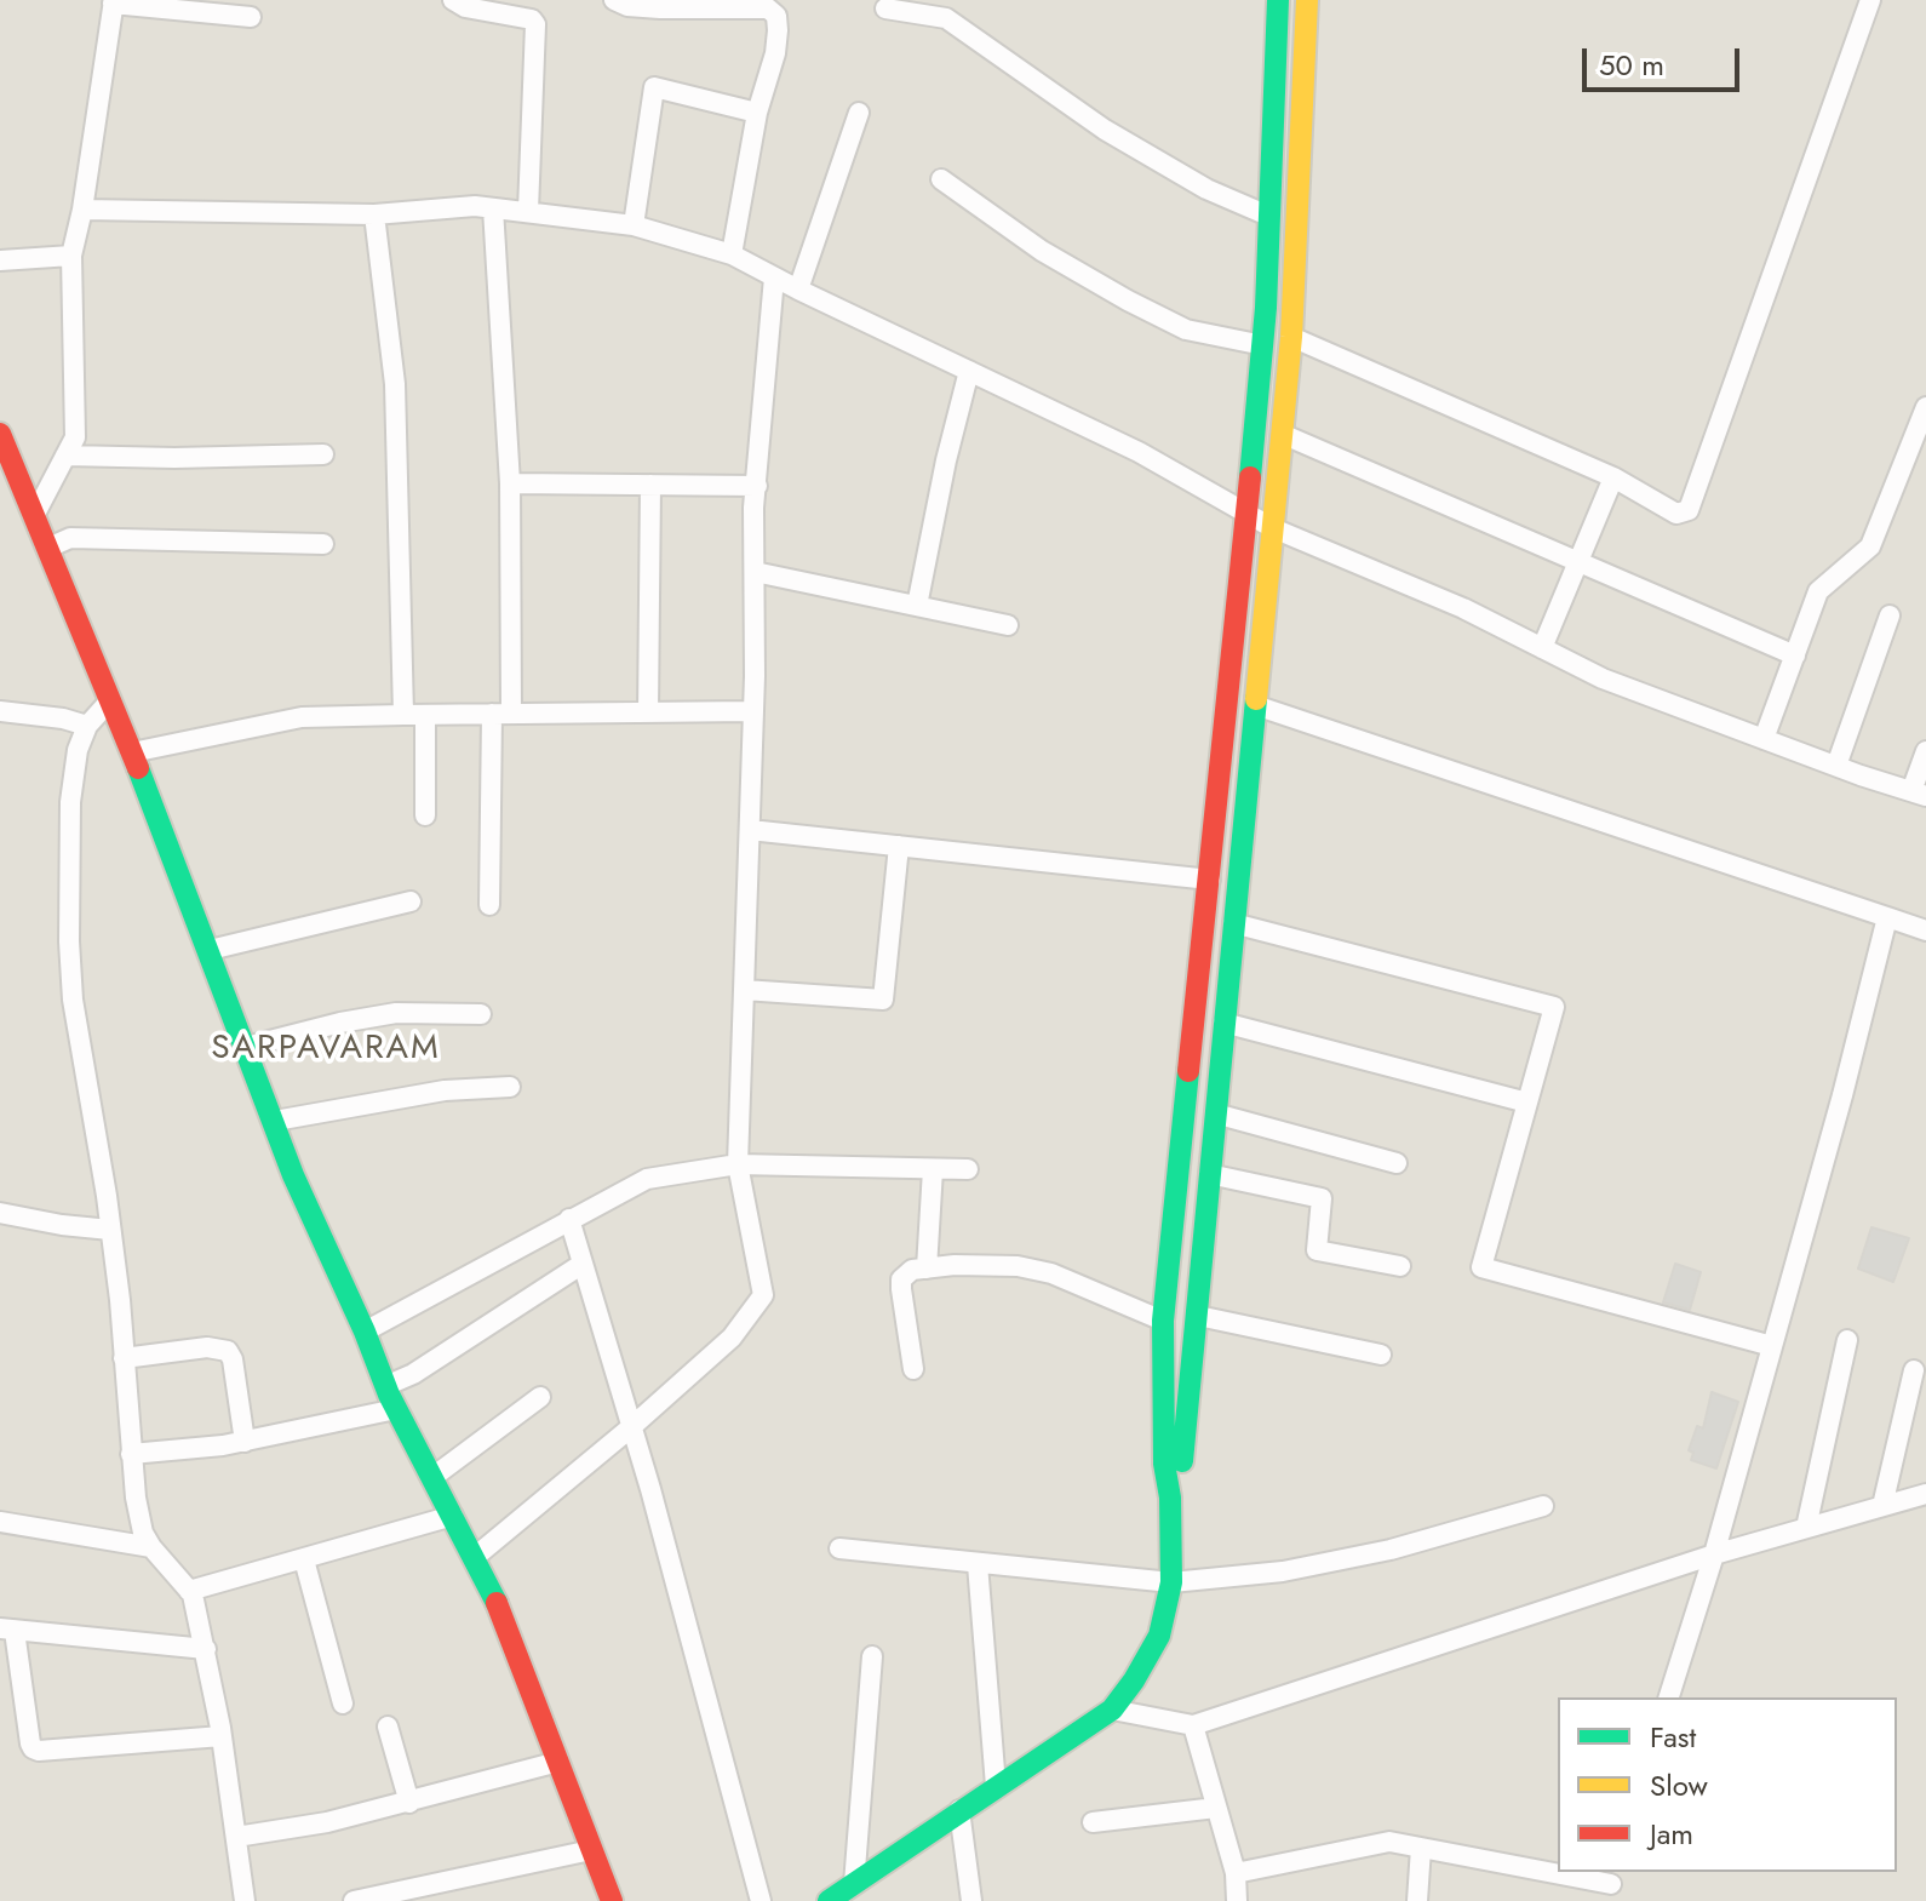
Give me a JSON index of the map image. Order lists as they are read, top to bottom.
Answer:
{
  "districts": ["SARPAVARAM"],
  "legend": ["Fast", "Slow", "Jam"],
  "scale_bar": "50 m"
}
